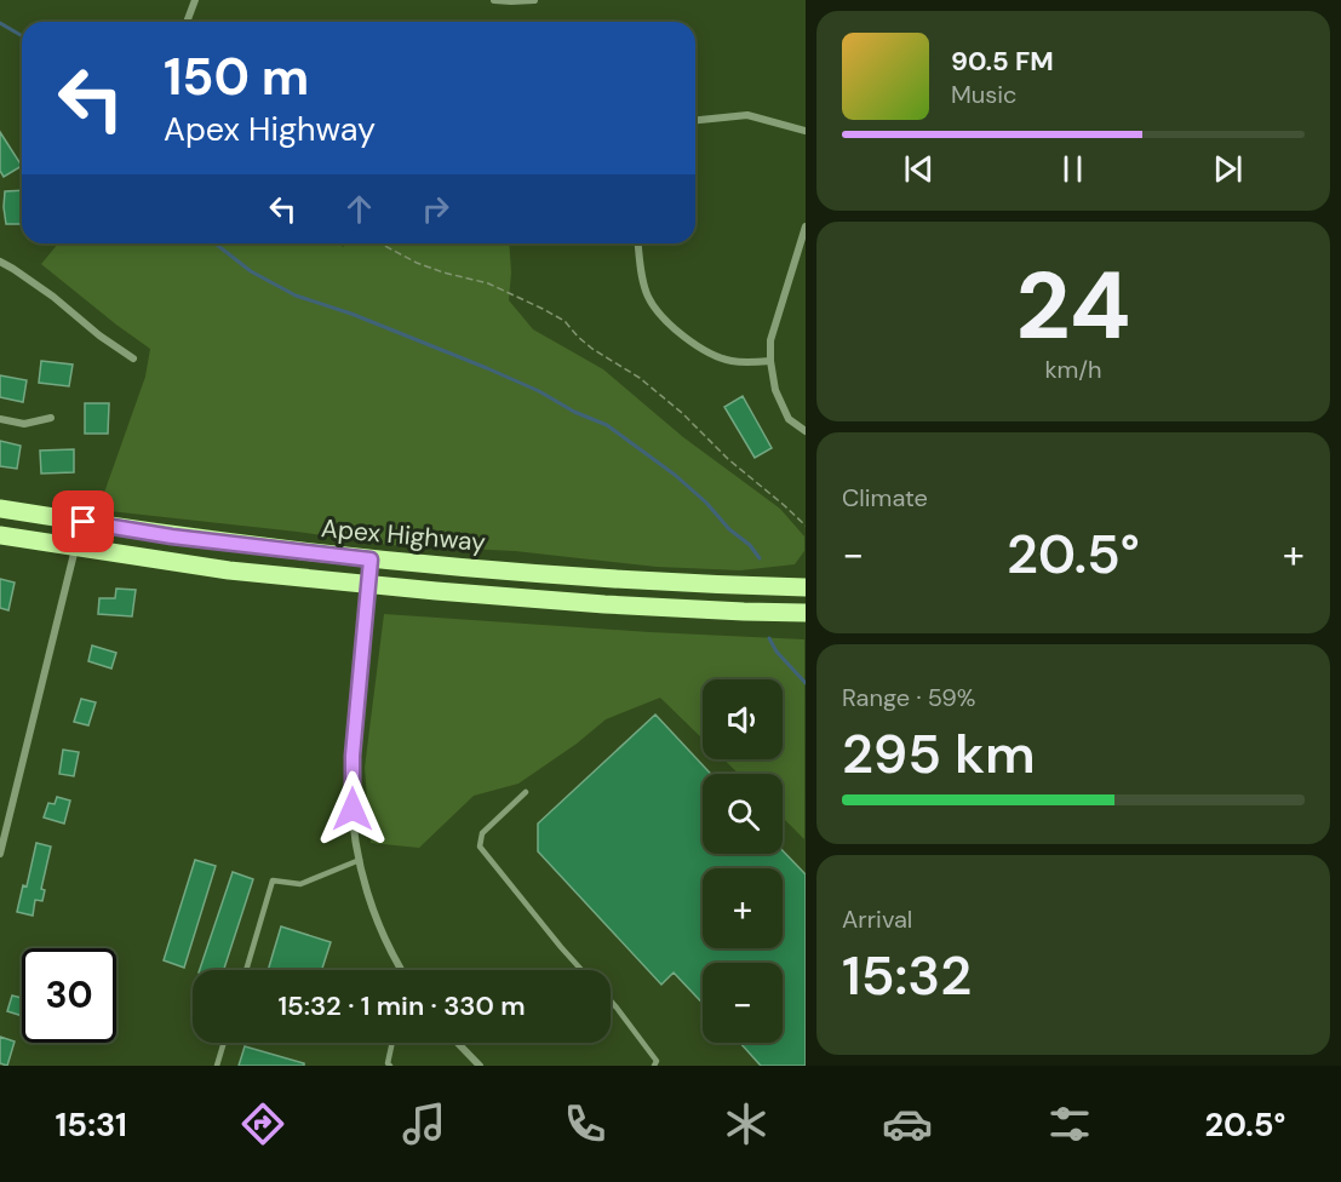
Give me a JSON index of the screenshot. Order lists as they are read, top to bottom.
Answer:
{
  "streets": {
    "main road": ["Apex Highway"]
  },
  "page": {
    "turn": ["150 m", "Apex Highway"],
    "song": ["90.5 FM", "Music"],
    "tile": [
      ["24", "km/h"],
      "Climate",
      ["Range · 59%", "295 km"],
      ["Arrival", "15:32"]
    ],
    "heat": ["−", "20.5°", "+"],
    "map_buttons": ["+", "−"],
    "limit": "30",
    "trip": "15:32 · 1 min · 330 m",
    "tabs": ["15:31", "20.5°"]
  }
}
